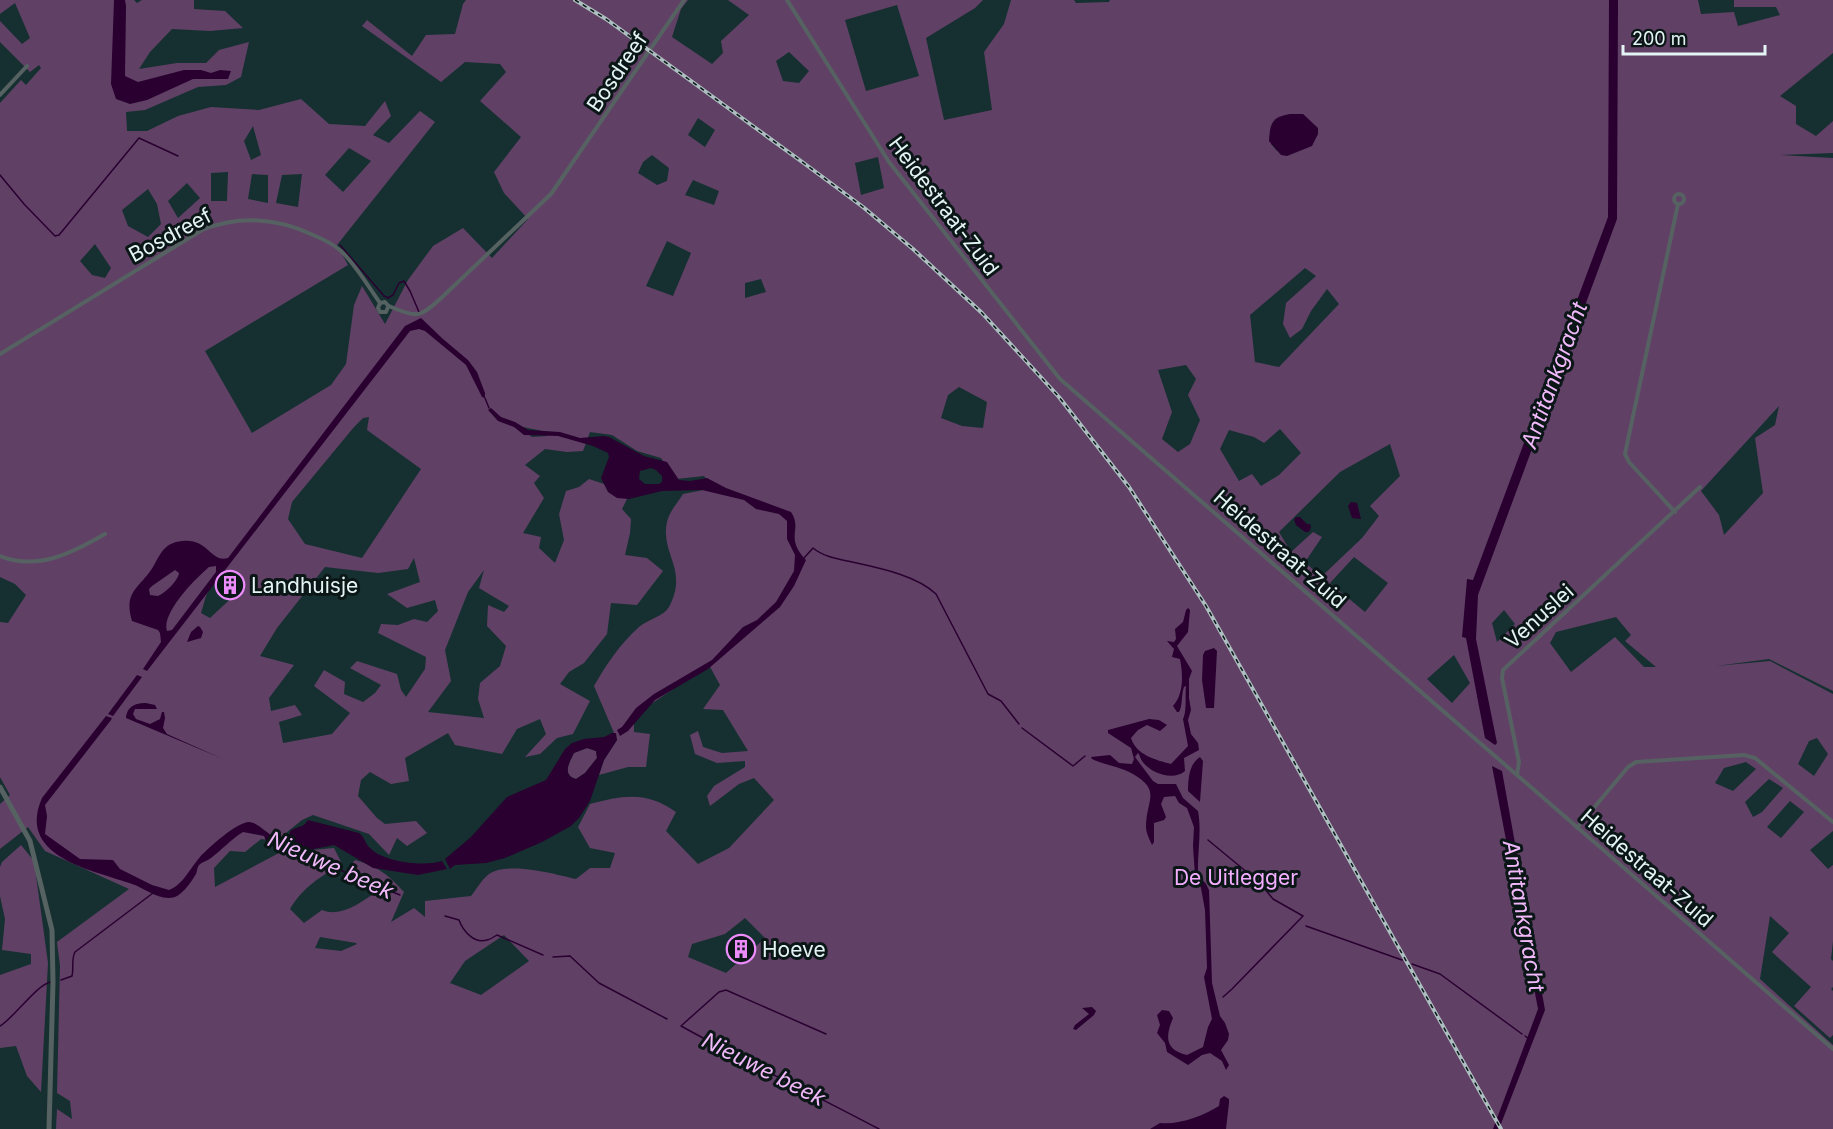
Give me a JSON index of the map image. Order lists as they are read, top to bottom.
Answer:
{
  "streets": {
    "street": ["Bosdreef", "Heidestraat-Zuid", "Venuslei"]
  },
  "crossings": [
    ["Heidestraat-Zuid", "Venuslei"]
  ],
  "water": ["Antitankgracht", "Nieuwe beek"],
  "parks": ["De Uitlegger"],
  "places": {
    "building": ["Landhuisje", "Hoeve"]
  },
  "scale_bar": "200 m"
}
